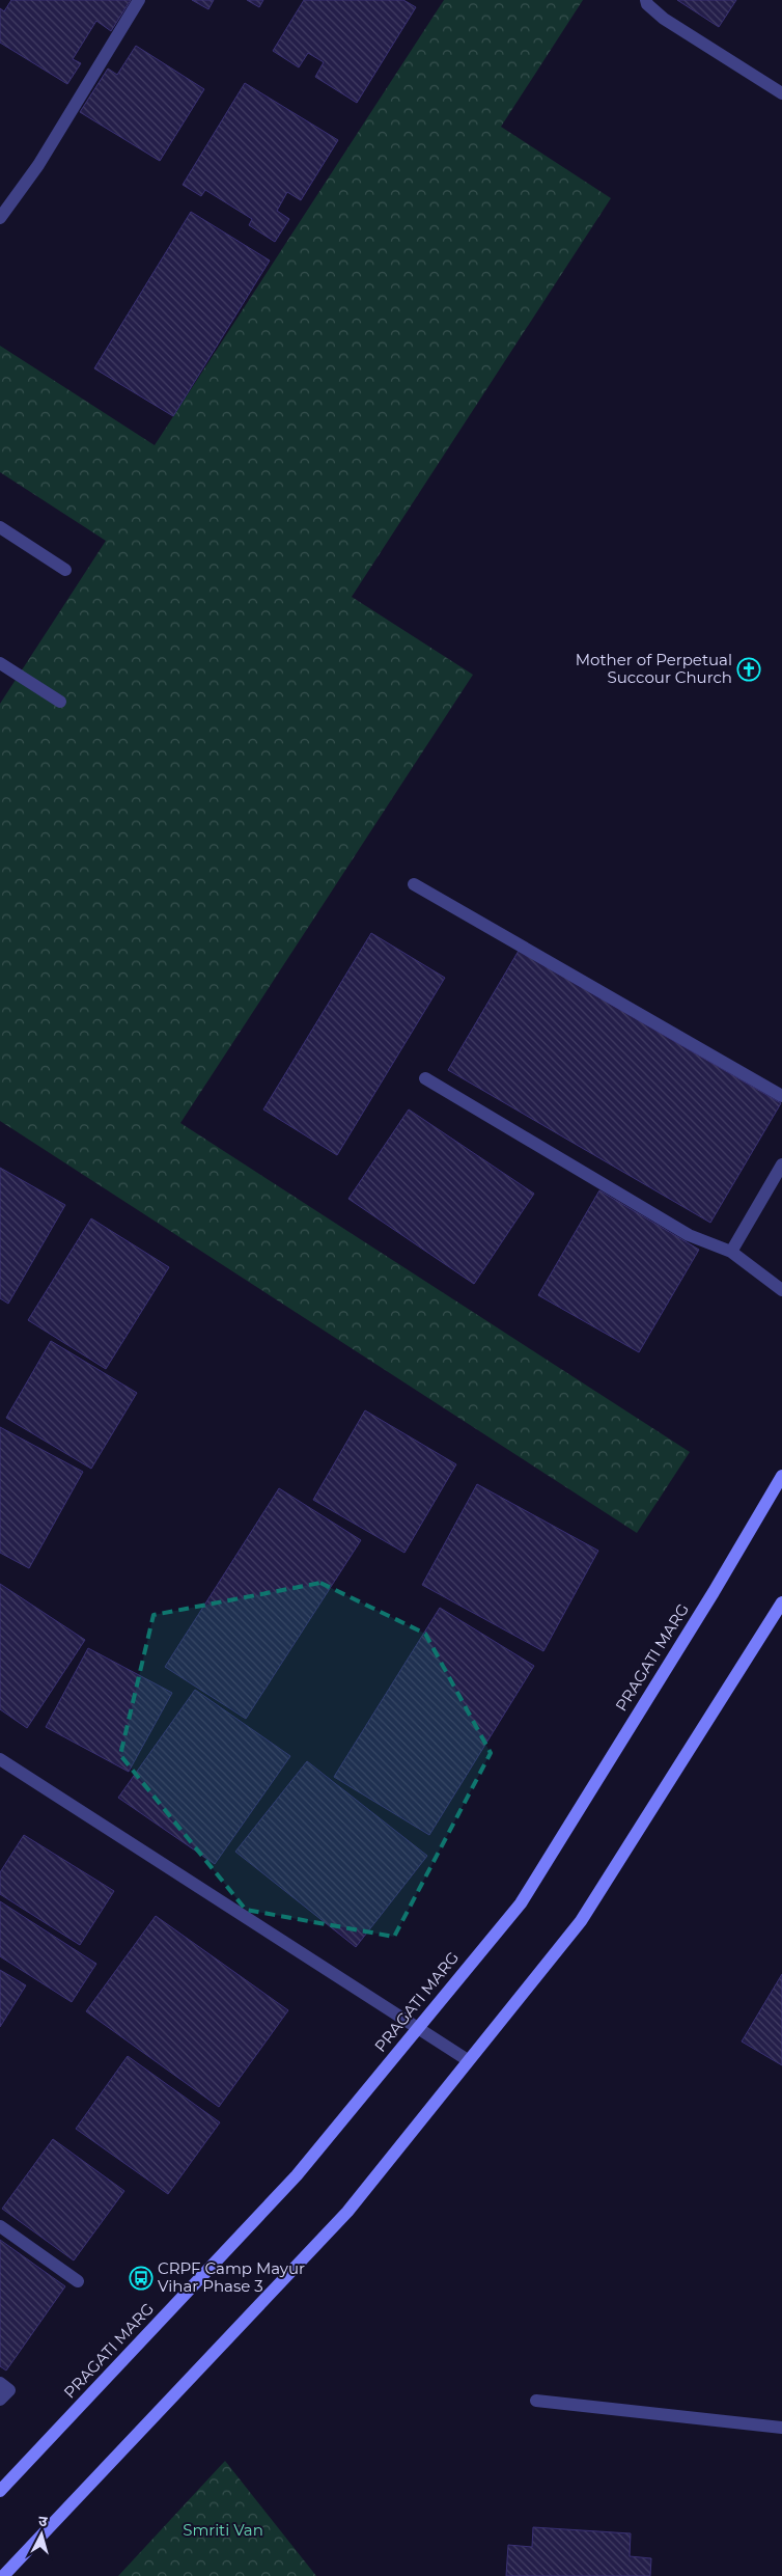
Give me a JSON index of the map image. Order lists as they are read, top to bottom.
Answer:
{
  "streets": {
    "main road": ["PRAGATI MARG"]
  },
  "parks": ["Smriti Van"],
  "places": {
    "church": ["Mother of Perpetual Succour Church"],
    "bus stop": ["CRPF Camp Mayur Vihar Phase 3"]
  },
  "north": "top"
}
